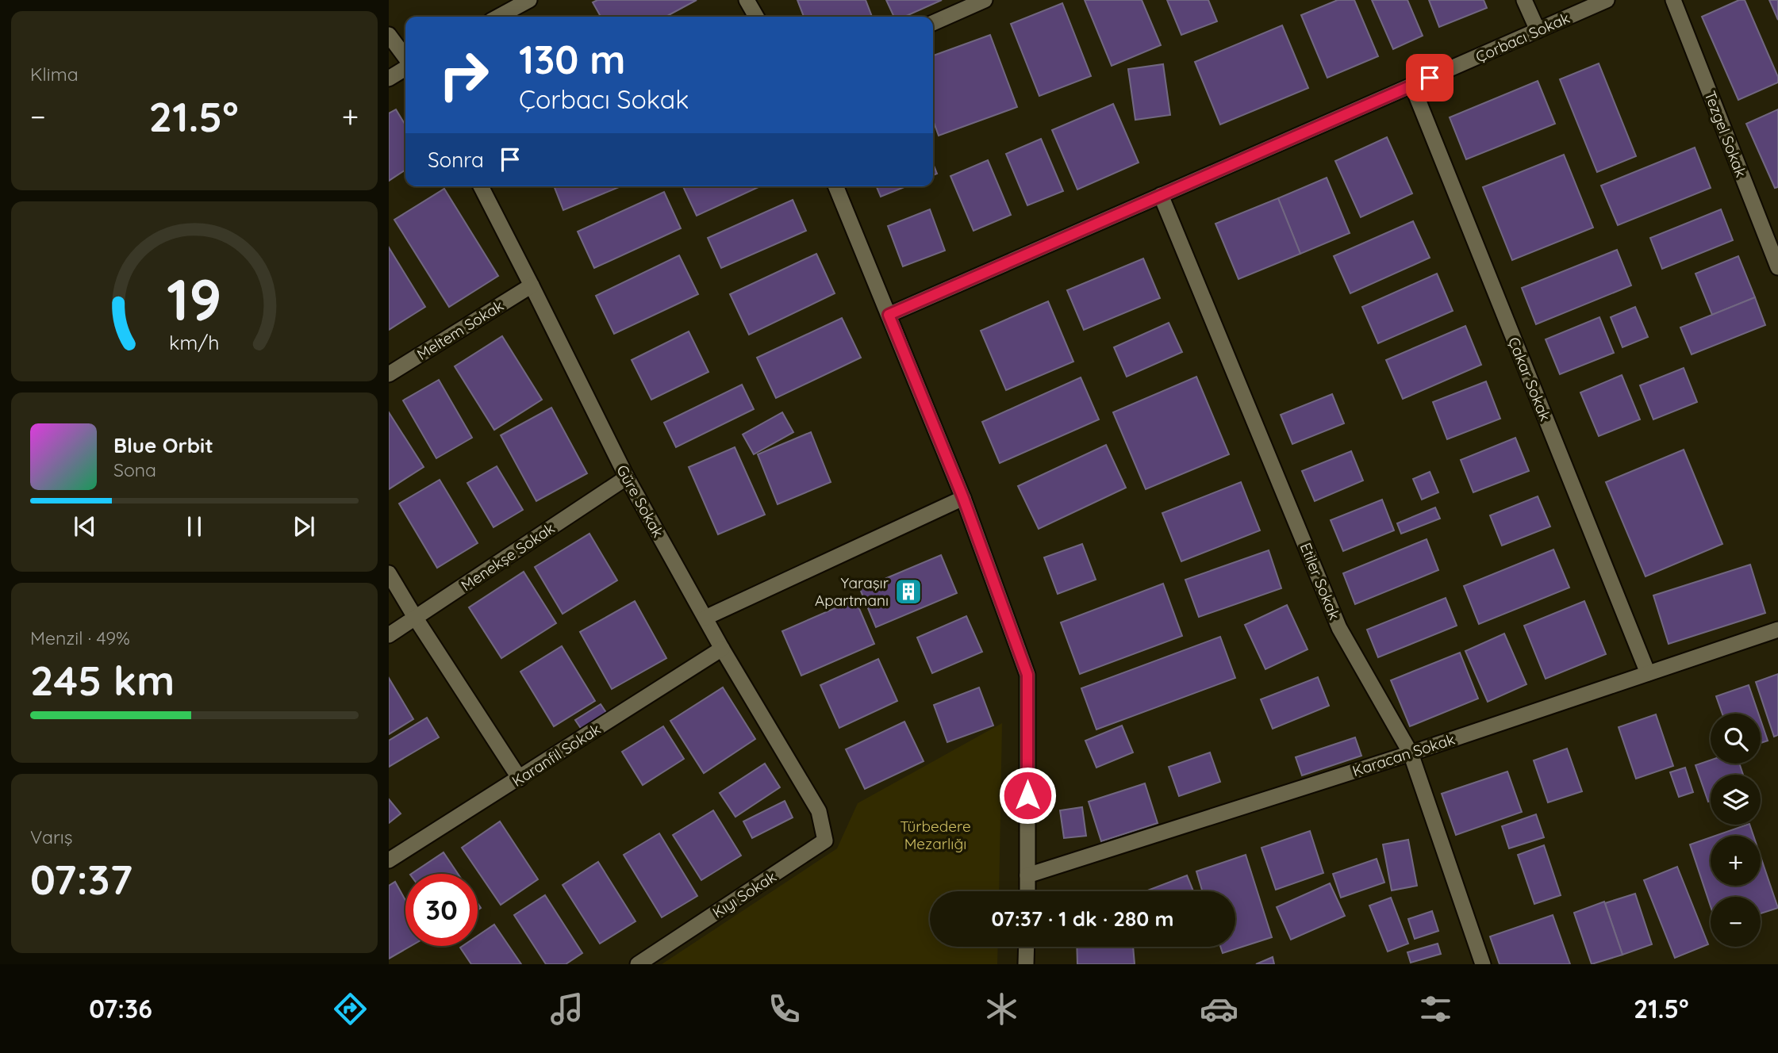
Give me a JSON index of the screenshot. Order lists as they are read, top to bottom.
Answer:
{
  "streets": {
    "street": [
      "Çorbacı Sokak",
      "Tezgel Sokak",
      "Meltem Sokak",
      "Çakar Sokak",
      "Güre Sokak",
      "Menekşe Sokak",
      "Etiler Sokak",
      "Karanfil Sokak",
      "Karacan Sokak",
      "Kıyı Sokak"
    ]
  },
  "crossings": [
    ["Çorbacı Sokak", "Çakar Sokak"],
    ["Çorbacı Sokak", "Etiler Sokak"],
    ["Meltem Sokak", "Güre Sokak"],
    ["Çakar Sokak", "Karacan Sokak"],
    ["Güre Sokak", "Menekşe Sokak"],
    ["Güre Sokak", "Karanfil Sokak"],
    ["Güre Sokak", "Kıyı Sokak"],
    ["Etiler Sokak", "Karacan Sokak"]
  ],
  "parks": ["Türbedere Mezarlığı"],
  "places": {
    "building": ["Yaraşır Apartmanı"]
  },
  "page": {
    "tile": [
      "Klima",
      ["Menzil · 49%", "245 km"],
      ["Varış", "07:37"]
    ],
    "turn": ["130 m", "Çorbacı Sokak"],
    "heat": ["−", "21.5°", "+"],
    "then": "Sonra",
    "song": ["Blue Orbit", "Sona"],
    "map_buttons": ["+", "−"],
    "limit": "30",
    "trip": "07:37 · 1 dk · 280 m",
    "tabs": ["07:36", "21.5°"],
    "gauge": ["19", "km/h"]
  }
}
